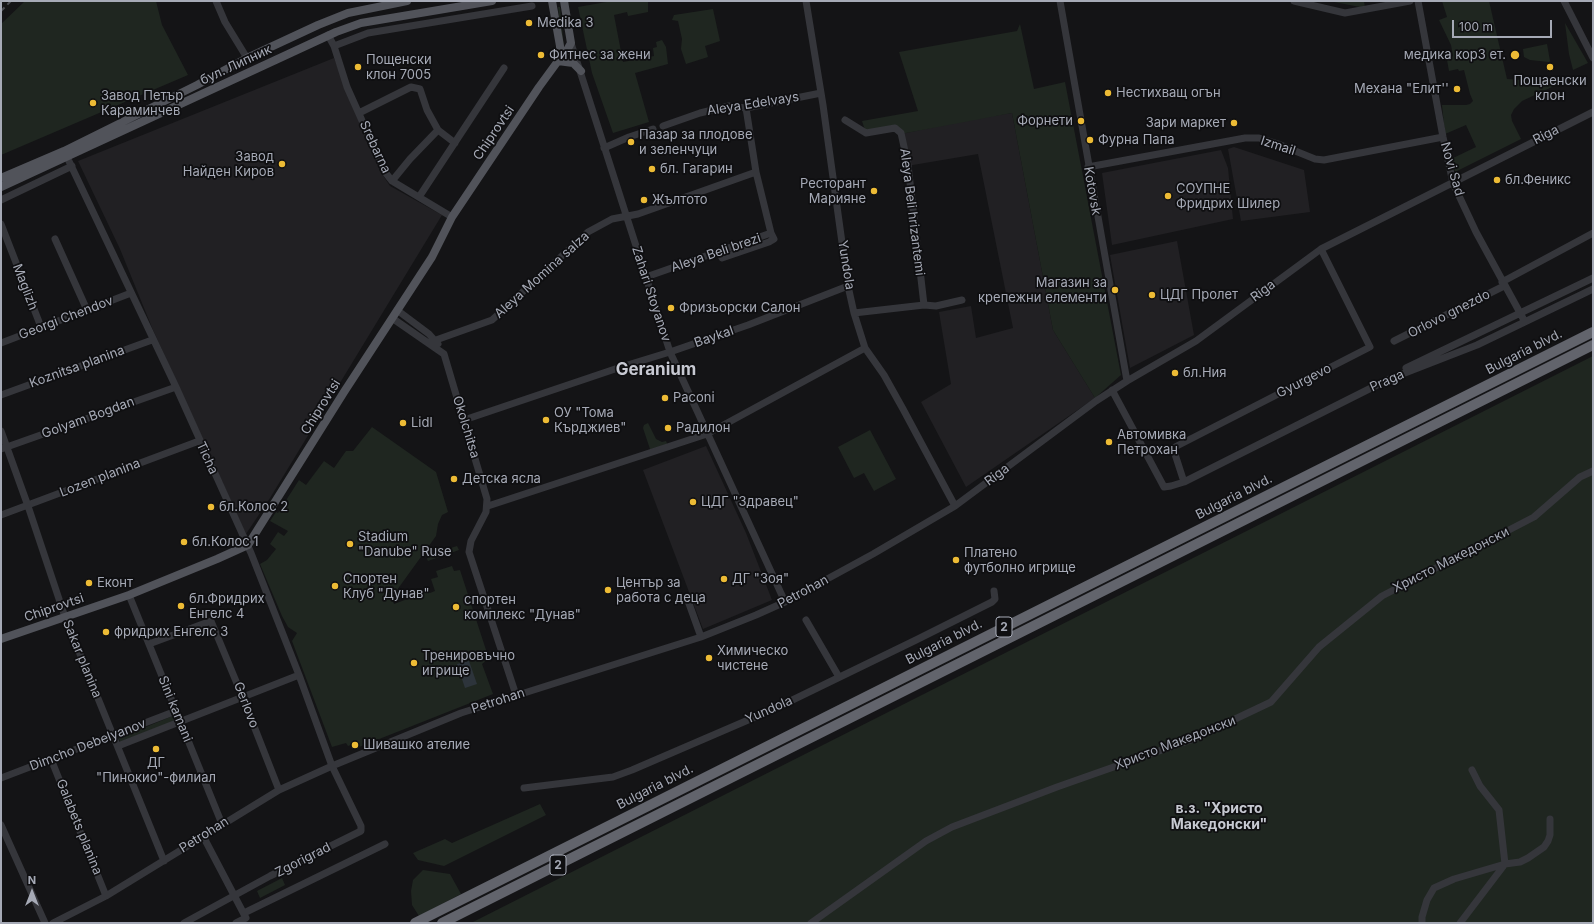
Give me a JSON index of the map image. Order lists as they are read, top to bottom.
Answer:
{
  "streets": {
    "highway": ["Bulgaria blvd.", "2"],
    "main road": ["бул. Липник", "Chiprovtsi"],
    "street": [
      "Aleya Edelvays",
      "Riga",
      "Izmail",
      "Srebarna",
      "Novi Sad",
      "Kotovsk",
      "Aleya Beli hrizantemi",
      "Aleya Beli brezi",
      "Yundola",
      "Aleya Momina salza",
      "Maglizh",
      "Zahari Stoyanov",
      "Orlovo gnezdo",
      "Georgi Chendov",
      "Baykal",
      "Koznitsa planina",
      "Gyurgevo",
      "Praga",
      "Golyam Bogdan",
      "Okolchitsa",
      "Ticha",
      "Lozen planina",
      "Христо Македонски",
      "Petrohan",
      "Sakar planina",
      "Gerlovo",
      "Sini kamani",
      "Dimcho Debelyanov",
      "Galabets planina",
      "Zgorigrad"
    ]
  },
  "crossings": [
    ["бул. Липник", "Srebarna"],
    ["бул. Липник", "Ticha"],
    ["Aleya Edelvays", "Aleya Beli brezi"],
    ["Aleya Edelvays", "Yundola"],
    ["Chiprovtsi", "Srebarna"],
    ["Chiprovtsi", "Zahari Stoyanov"],
    ["Chiprovtsi", "Ticha"],
    ["Chiprovtsi", "Sakar planina"],
    ["Chiprovtsi", "Sini kamani"],
    ["Riga", "Novi Sad"],
    ["Riga", "Kotovsk"],
    ["Riga", "Yundola"],
    ["Riga", "Gyurgevo"],
    ["Riga", "Petrohan"],
    ["Izmail", "Novi Sad"],
    ["Izmail", "Kotovsk"],
    ["Novi Sad", "Orlovo gnezdo"],
    ["Novi Sad", "Praga"],
    ["Aleya Beli brezi", "Zahari Stoyanov"],
    ["Yundola", "Baykal"],
    ["Yundola", "Petrohan"],
    ["Aleya Momina salza", "Zahari Stoyanov"],
    ["Aleya Momina salza", "Okolchitsa"],
    ["Maglizh", "Georgi Chendov"],
    ["Zahari Stoyanov", "Baykal"],
    ["Zahari Stoyanov", "Petrohan"],
    ["Georgi Chendov", "Ticha"],
    ["Baykal", "Okolchitsa"],
    ["Koznitsa planina", "Ticha"],
    ["Gyurgevo", "Praga"],
    ["Golyam Bogdan", "Ticha"],
    ["Golyam Bogdan", "Sakar planina"],
    ["Ticha", "Lozen planina"],
    ["Ticha", "Petrohan"],
    ["Ticha", "Dimcho Debelyanov"],
    ["Ticha", "Zgorigrad"],
    ["Lozen planina", "Sakar planina"],
    ["Petrohan", "Sakar planina"],
    ["Petrohan", "Gerlovo"],
    ["Petrohan", "Sini kamani"],
    ["Petrohan", "Galabets planina"],
    ["Petrohan", "Zgorigrad"],
    ["Sakar planina", "Dimcho Debelyanov"],
    ["Gerlovo", "Sini kamani"],
    ["Gerlovo", "Dimcho Debelyanov"],
    ["Sini kamani", "Dimcho Debelyanov"],
    ["Dimcho Debelyanov", "Galabets planina"]
  ],
  "districts": ["Geranium", "в.з. \"Христо Македонски\""],
  "places": [
    "Medika 3",
    "Фитнес за жени",
    "медика кор3 ет.",
    "Пощенски клон 7005",
    "Пощаенски клон",
    "Механа \"Елит''",
    "Нестихващ огън",
    "Завод Петър Караминчев",
    "Форнети",
    "Зари маркет",
    "Фурна Папа",
    "Пазар за плодове и зеленчуци",
    "Завод Найден Киров",
    "бл. Гагарин",
    "бл.Феникс",
    "Ресторант Марияне",
    "СОУПНЕ Фридрих Шилер",
    "Жълтото",
    "Магазин за крепежни елементи",
    "ЦДГ Пролет",
    "Фризьорски Салон",
    "бл.Ния",
    "Paconi",
    "ОУ \"Тома Кърджиев\"",
    "Lidl",
    "Радилон",
    "Автомивка Петрохан",
    "Детска ясла",
    "ЦДГ \"Здравец\"",
    "бл.Колос 2",
    "бл.Колос 1",
    "Stadium \"Danube\" Ruse",
    "Платено футболно игрище",
    "ДГ \"Зоя\"",
    "Еконт",
    "Спортен Клуб \"Дунав\"",
    "Център за работа с деца",
    "бл.Фридрих Енгелс 4",
    "спортен комплекс \"Дунав\"",
    "фридрих Енгелс 3",
    "Химическо чистене",
    "Тренировъчно игрище",
    "Шивашко ателие",
    "ДГ \"Пинокио\"-филиал"
  ],
  "scale_bar": "100 m",
  "north": "top"
}
